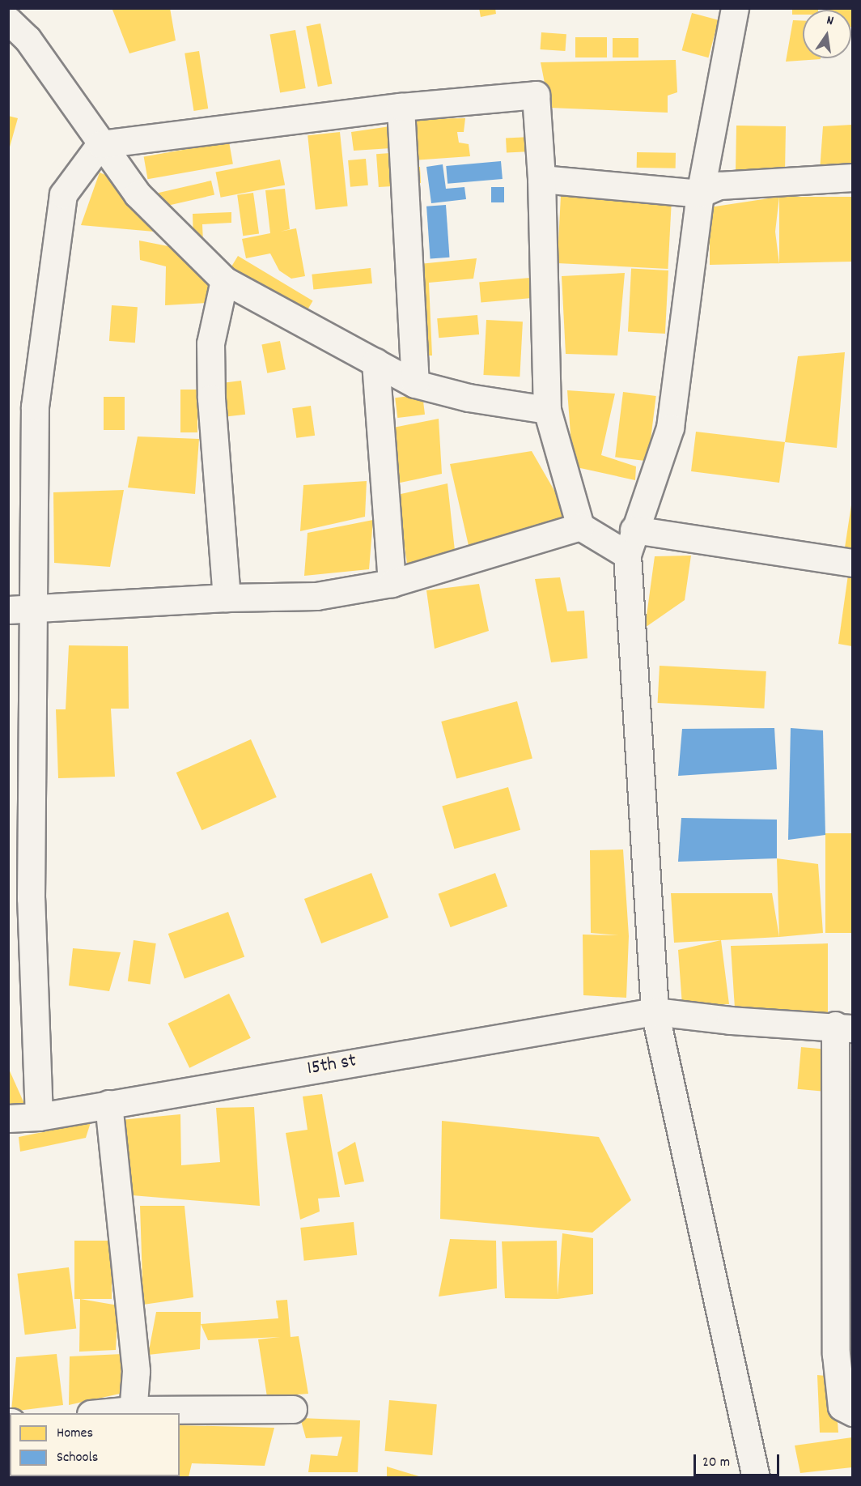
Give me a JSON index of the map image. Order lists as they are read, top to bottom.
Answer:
{
  "streets": {
    "street": ["15th st"]
  },
  "legend": ["Homes", "Schools"],
  "scale_bar": "20 m",
  "north": "top"
}
